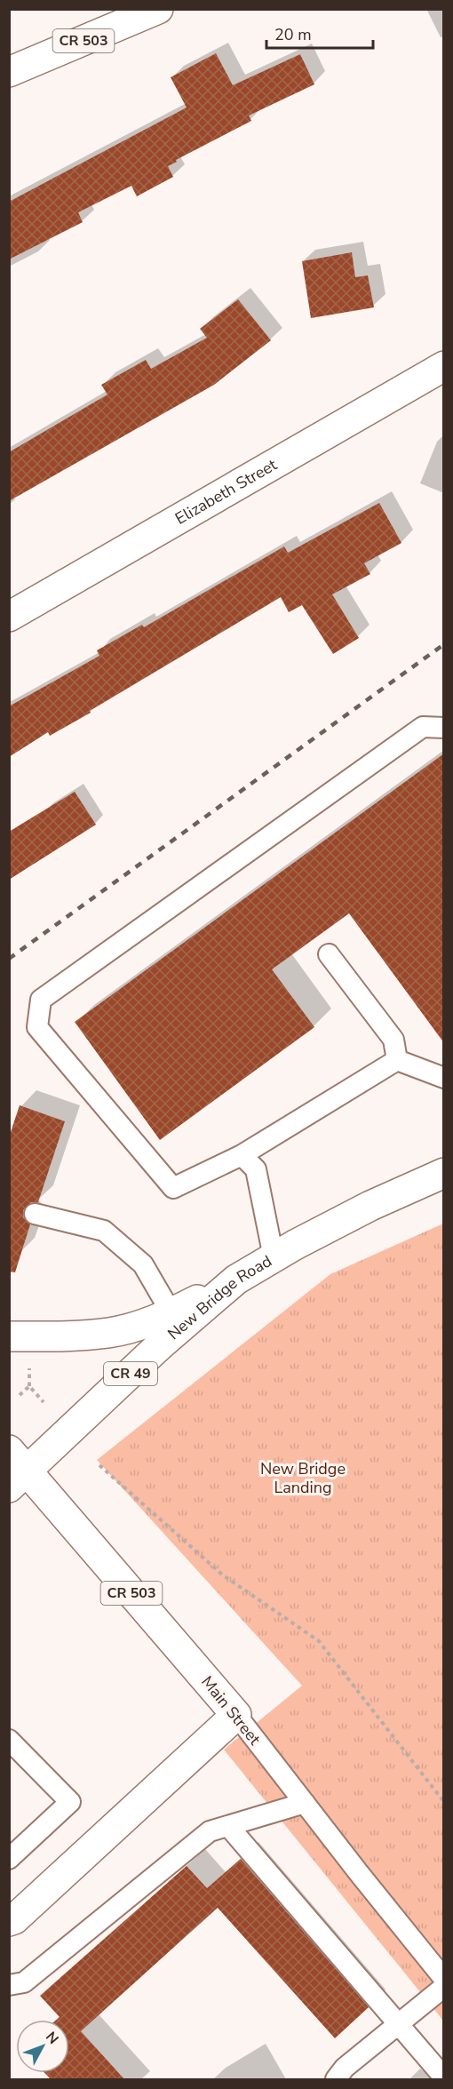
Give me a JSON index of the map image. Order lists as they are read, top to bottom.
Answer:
{
  "streets": {
    "main road": [
      "CR 503",
      "Elizabeth Street",
      "New Bridge Road",
      "CR 49",
      "Main Street"
    ]
  },
  "crossings": [
    ["New Bridge Road", "Main Street"]
  ],
  "parks": ["New Bridge Landing"],
  "scale_bar": "20 m",
  "north": "top right"
}
